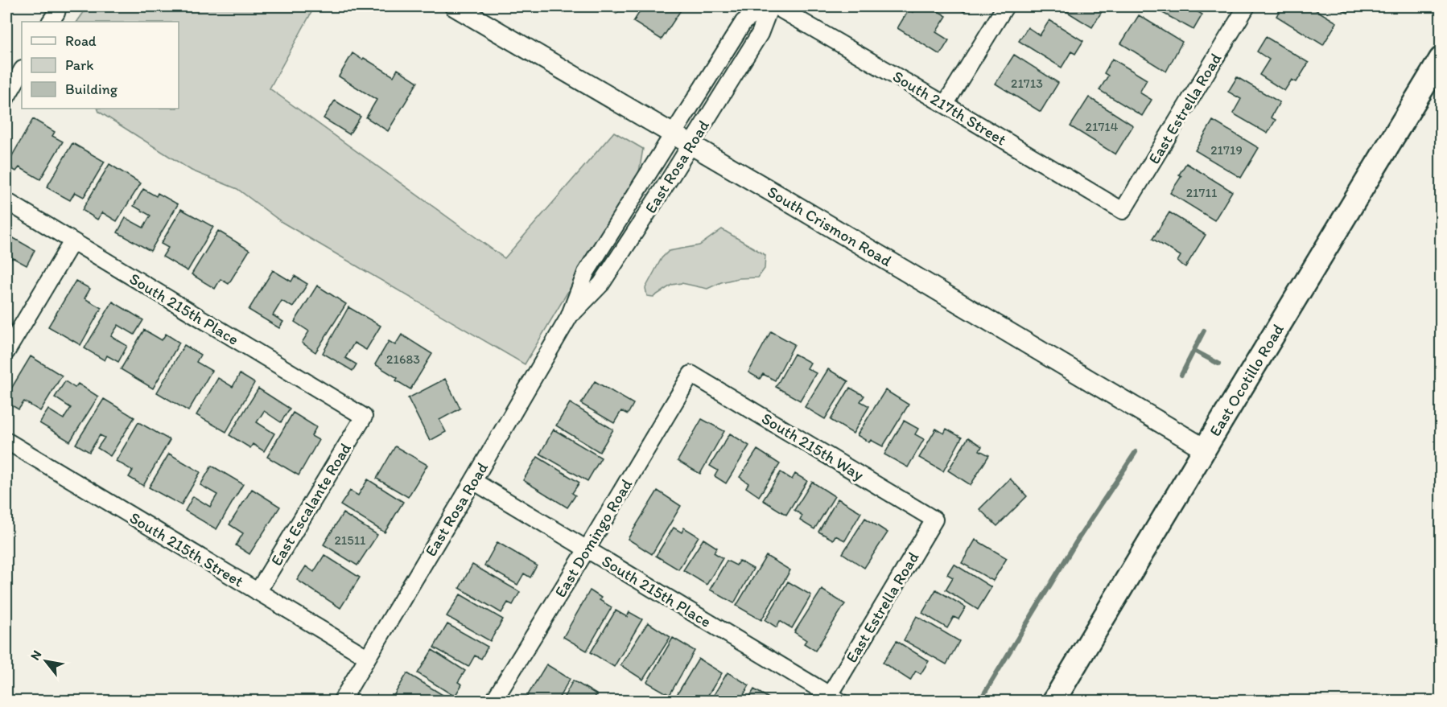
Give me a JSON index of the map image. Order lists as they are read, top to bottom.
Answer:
{
  "streets": {
    "main road": ["East Ocotillo Road"],
    "street": [
      "South 217th Street",
      "East Estrella Road",
      "East Rosa Road",
      "South Crismon Road",
      "South 215th Place",
      "South 215th Way",
      "East Escalante Road",
      "East Domingo Road",
      "South 215th Street"
    ]
  },
  "crossings": [
    ["South 217th Street", "East Estrella Road"],
    ["East Estrella Road", "South 215th Place"],
    ["East Estrella Road", "South 215th Way"],
    ["East Rosa Road", "South Crismon Road"],
    ["East Rosa Road", "South 215th Place"],
    ["East Rosa Road", "South 215th Street"],
    ["South Crismon Road", "East Ocotillo Road"],
    ["South 215th Place", "East Escalante Road"],
    ["South 215th Place", "East Domingo Road"],
    ["South 215th Way", "East Domingo Road"],
    ["East Escalante Road", "South 215th Street"]
  ],
  "house_numbers": [
    "21713",
    "21714",
    "21719",
    "21711",
    "21683",
    "21511"
  ],
  "legend": ["Road", "Park", "Building"],
  "north": "top left"
}
